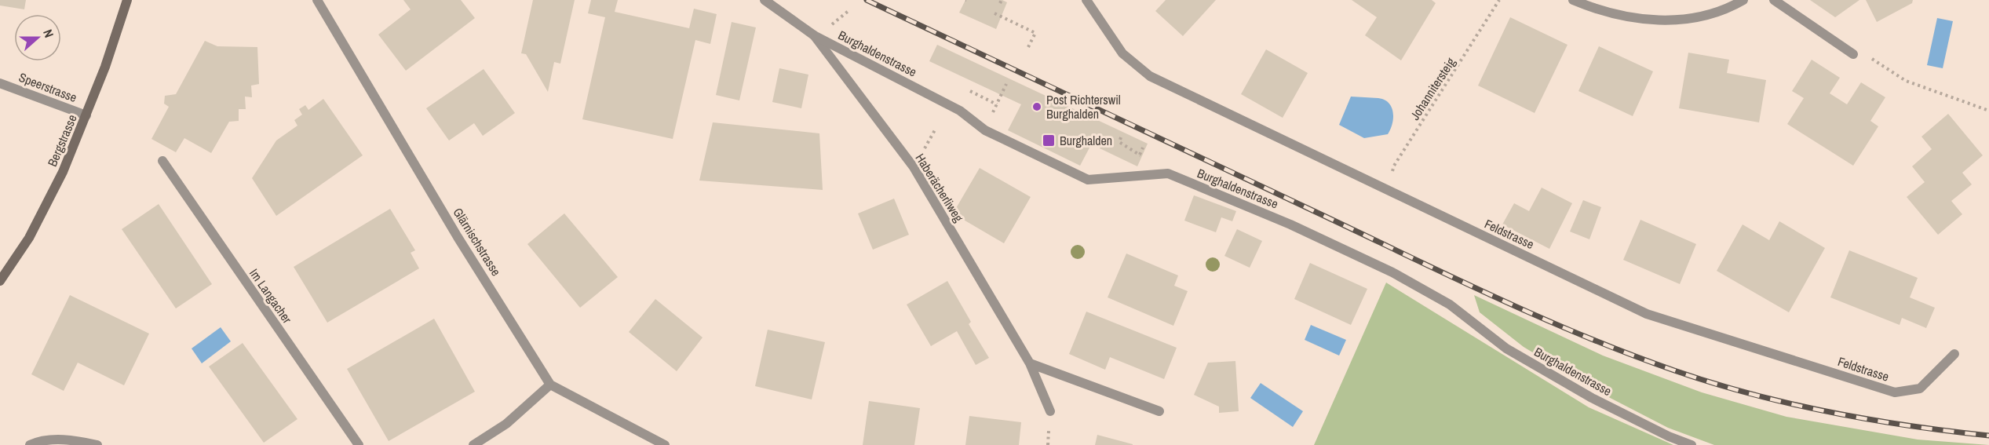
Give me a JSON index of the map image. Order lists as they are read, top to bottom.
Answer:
{
  "streets": {
    "main road": ["Bergstrasse"],
    "street": [
      "Burghaldenstrasse",
      "Speerstrasse",
      "Haberächerliweg",
      "Feldstrasse",
      "Glärnischstrasse",
      "Im Langacher"
    ],
    "path": ["Johannitersteig"]
  },
  "crossings": [
    ["Burghaldenstrasse", "Haberächerliweg"],
    ["Speerstrasse", "Bergstrasse"],
    ["Johannitersteig", "Feldstrasse"]
  ],
  "places": {
    "other": ["Post Richterswil Burghalden"],
    "transit": ["Burghalden"]
  },
  "north": "right"
}
